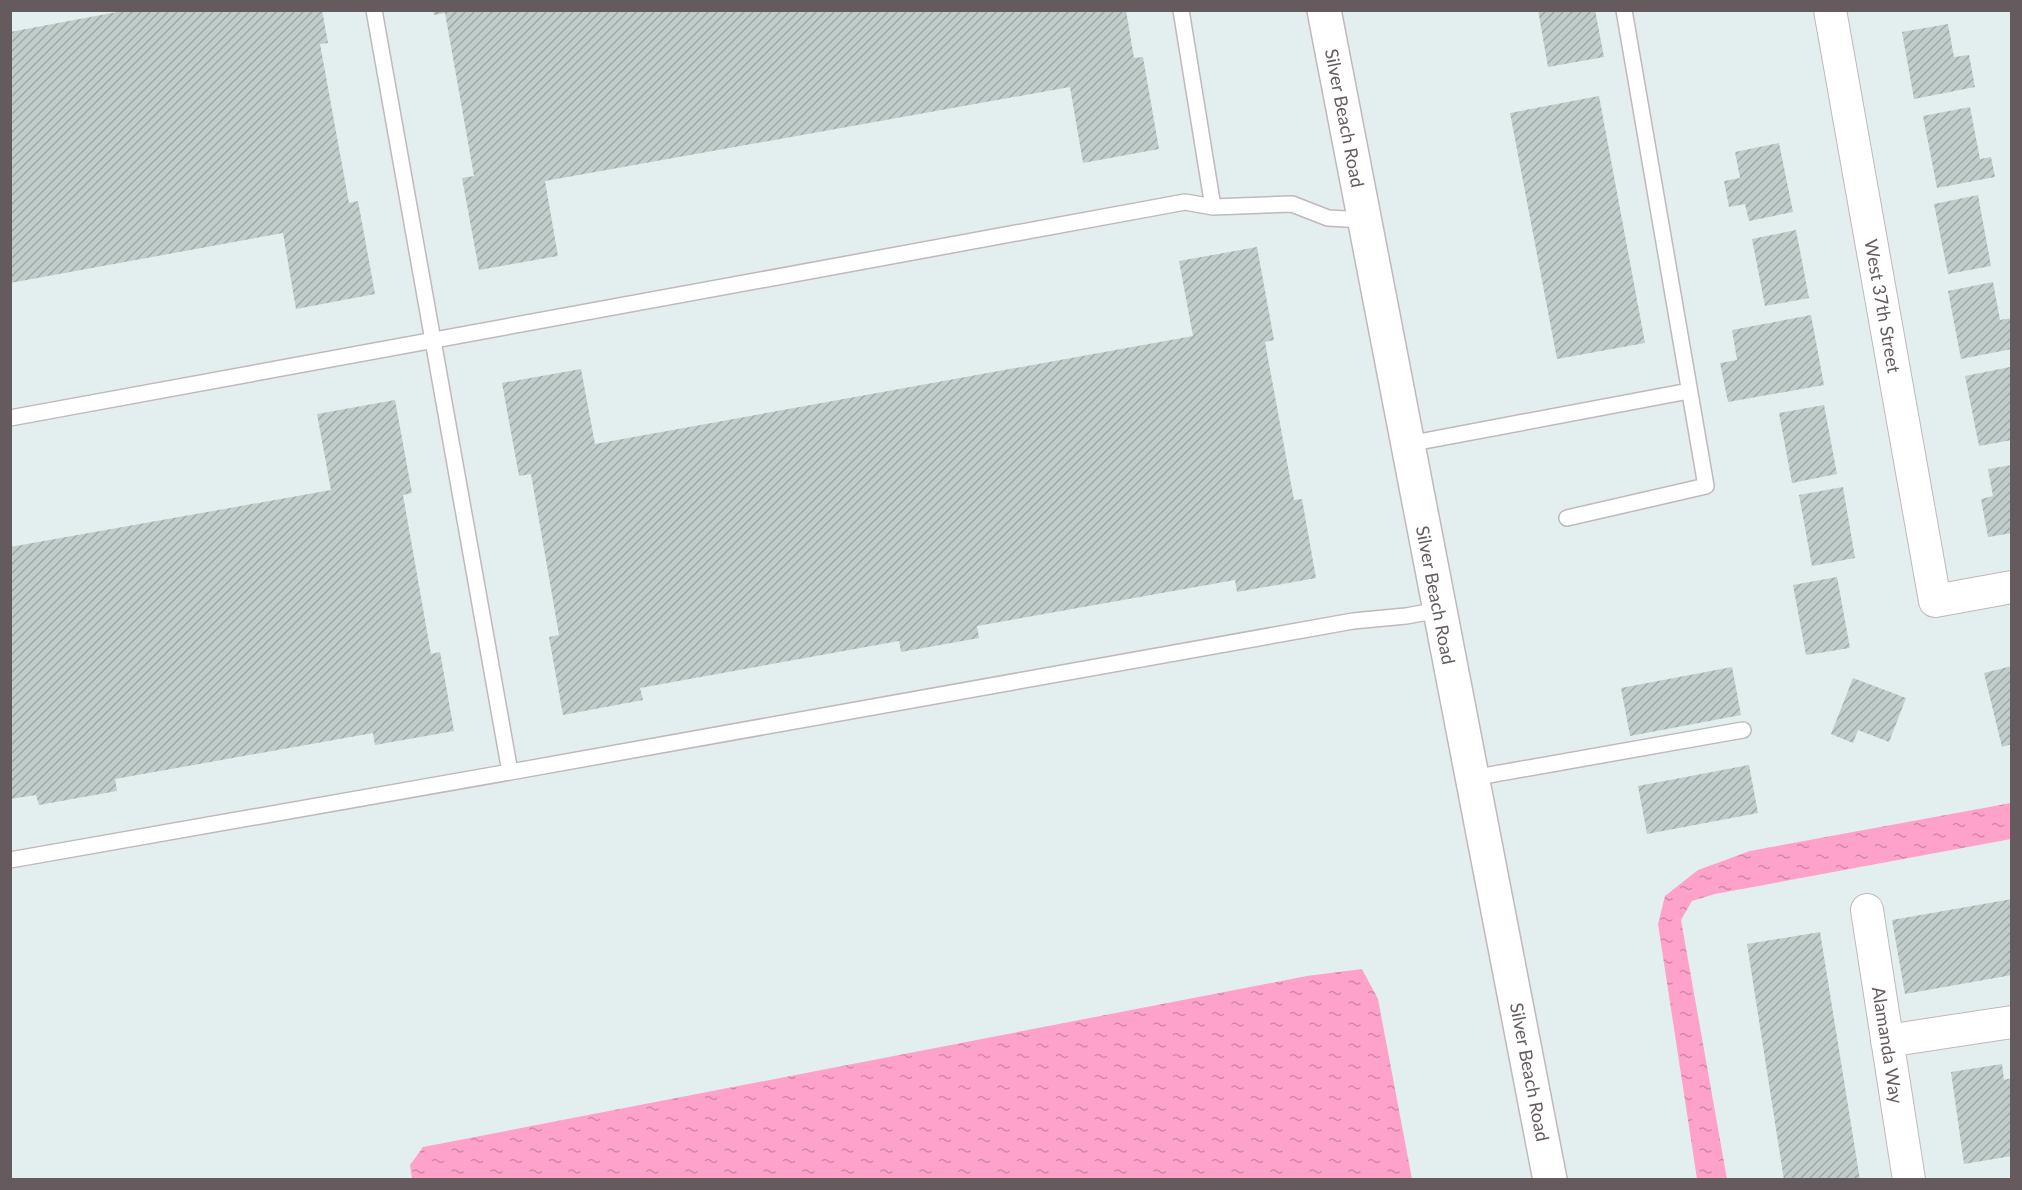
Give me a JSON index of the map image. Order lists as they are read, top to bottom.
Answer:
{
  "streets": {
    "street": ["Silver Beach Road", "West 37th Street", "Alamanda Way"]
  }
}
